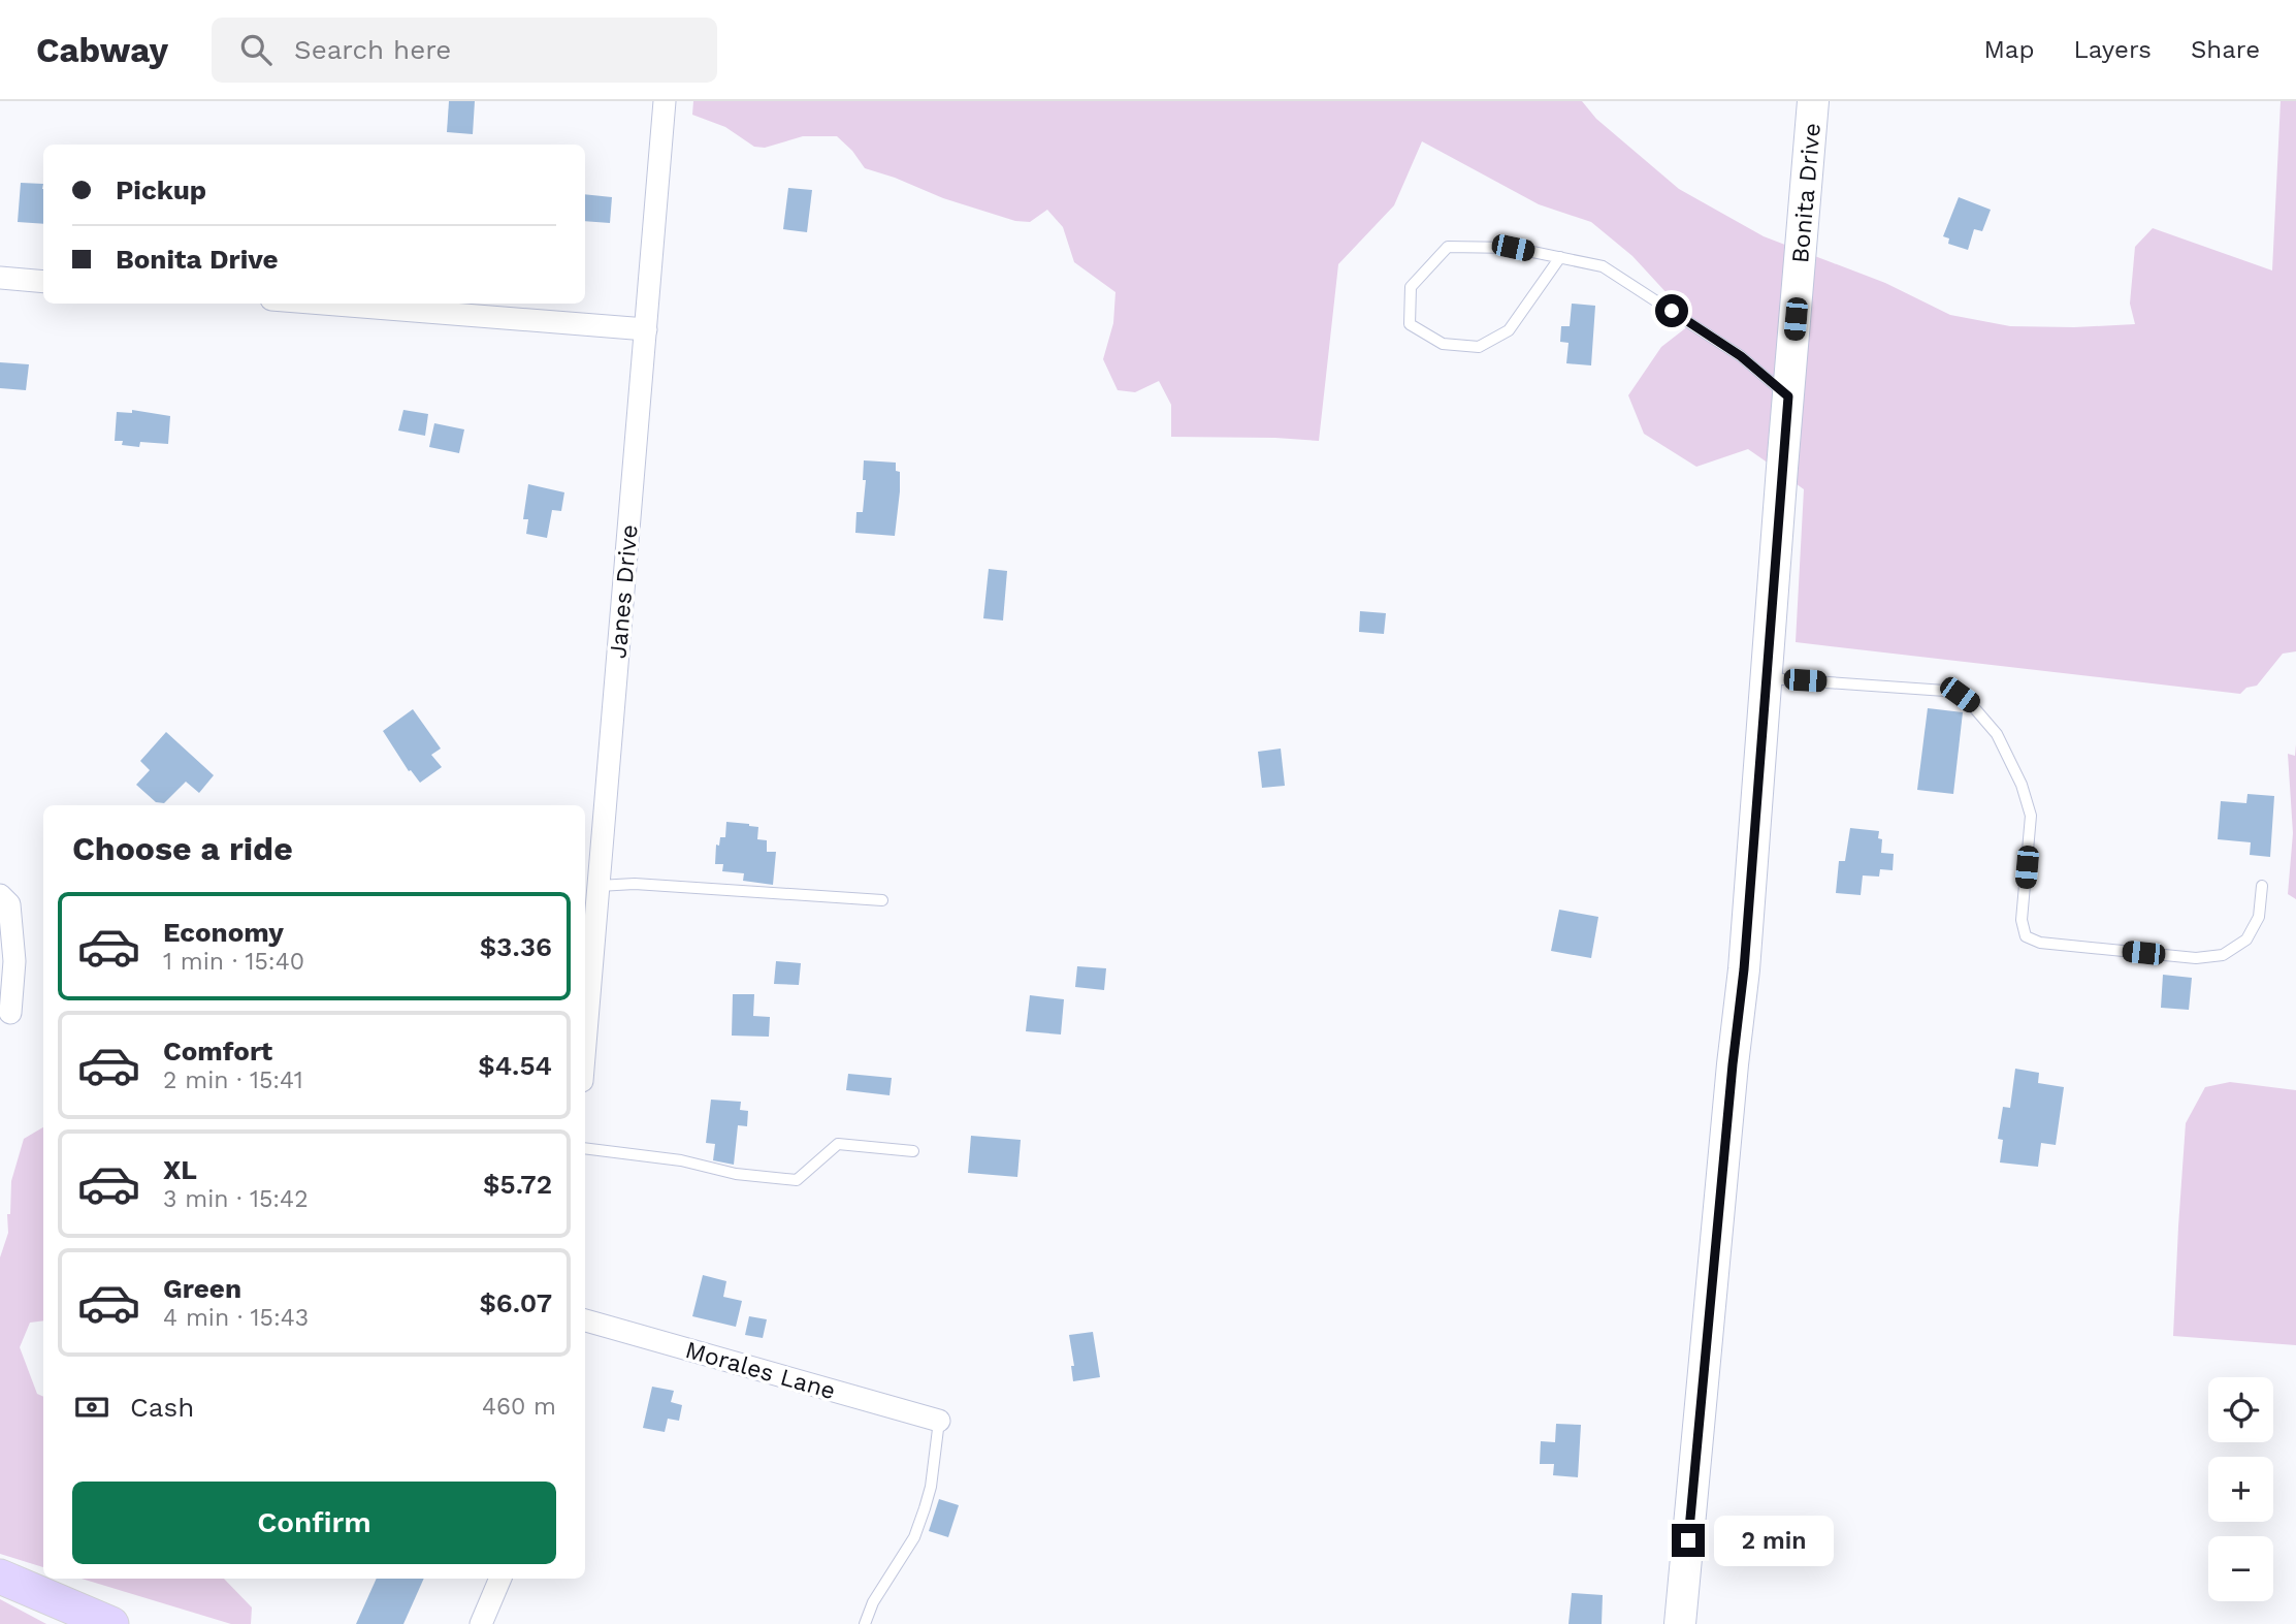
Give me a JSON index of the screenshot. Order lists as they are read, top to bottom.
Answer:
{
  "streets": {
    "street": ["Bonita Drive", "Janes Drive", "Morales Lane"]
  },
  "page": {
    "header": "Cabway",
    "search": "Search here",
    "nav": ["Map", "Layers", "Share"],
    "banner": ["Pickup", "Bonita Drive"],
    "heading": "Choose a ride",
    "list": [
      {
        "name": "Economy",
        "note": "1 min · 15:40",
        "value": "$3.36"
      },
      {
        "name": "Comfort",
        "note": "2 min · 15:41",
        "value": "$4.54"
      },
      {
        "name": "XL",
        "note": "3 min · 15:42",
        "value": "$5.72"
      },
      {
        "name": "Green",
        "note": "4 min · 15:43",
        "value": "$6.07"
      }
    ],
    "pay": ["Cash", "460 m"],
    "map_buttons": ["+", "−"],
    "buttons": "Confirm",
    "bubble": "2 min"
  }
}
